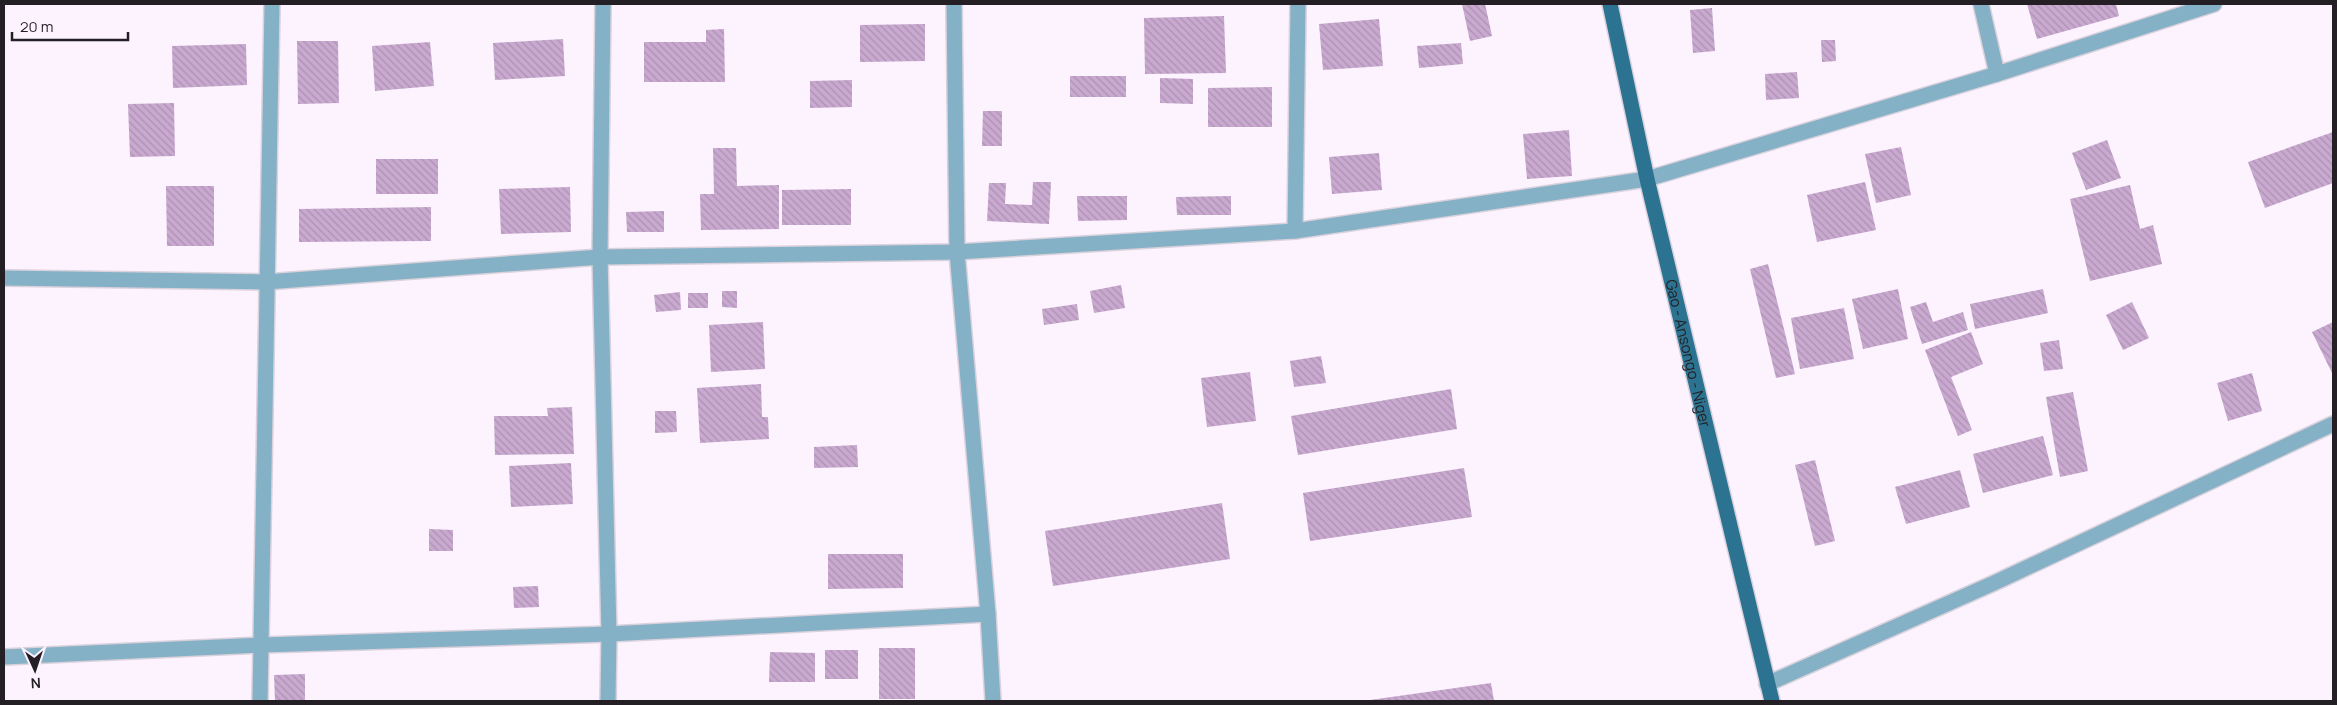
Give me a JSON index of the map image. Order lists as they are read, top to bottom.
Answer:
{
  "streets": {
    "main road": ["Gao - Ansongo - Niger"]
  },
  "scale_bar": "20 m",
  "north": "bottom"
}
